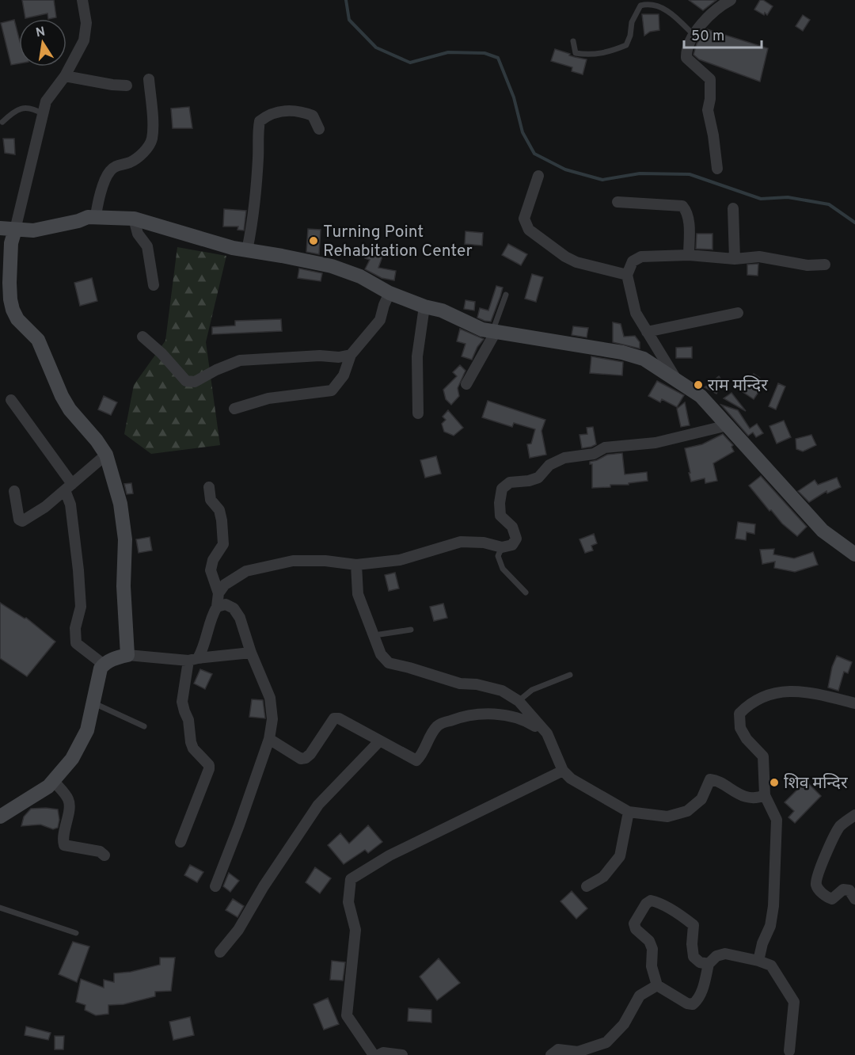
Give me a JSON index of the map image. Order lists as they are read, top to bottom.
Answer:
{
  "places": ["Turning Point Rehabitation Center", "राम मन्दिर", "शिव मन्दिर"],
  "scale_bar": "50 m",
  "north": "top"
}
